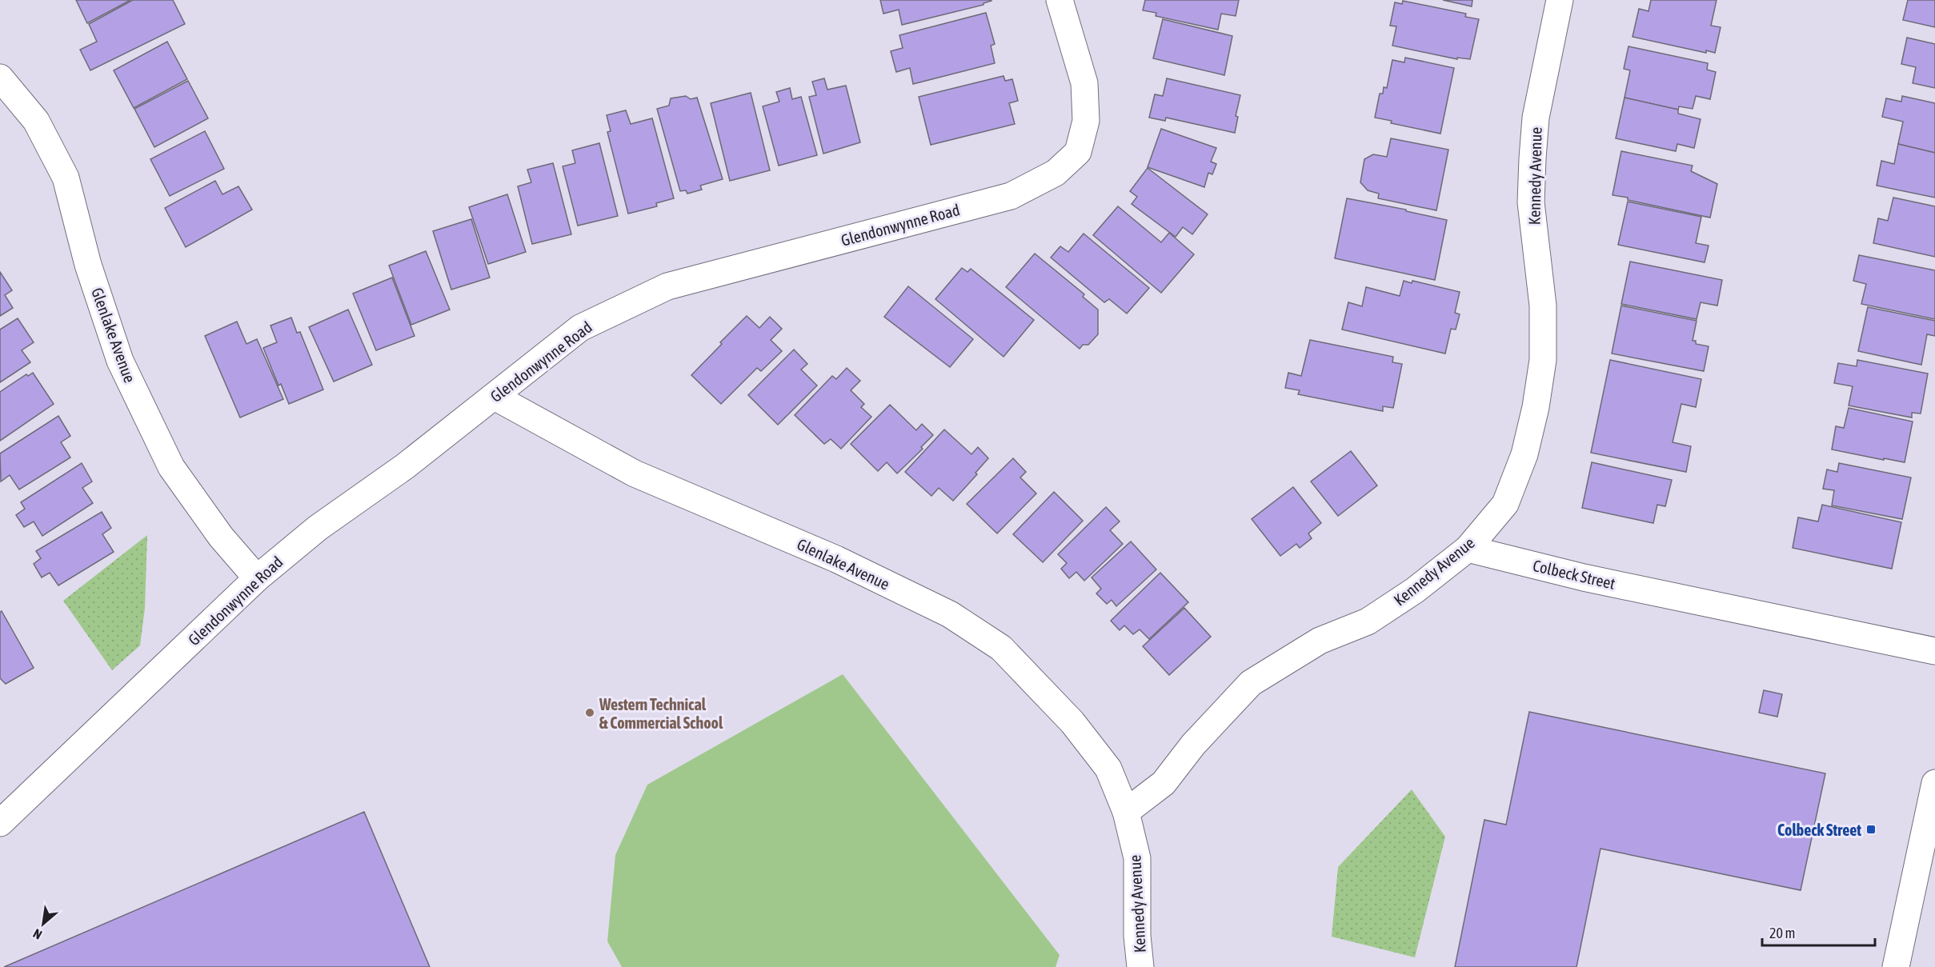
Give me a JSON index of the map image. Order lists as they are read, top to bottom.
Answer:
{
  "streets": {
    "street": [
      "Kennedy Avenue",
      "Glendonwynne Road",
      "Glenlake Avenue",
      "Colbeck Street"
    ]
  },
  "crossings": [
    ["Kennedy Avenue", "Glenlake Avenue"],
    ["Kennedy Avenue", "Colbeck Street"],
    ["Glendonwynne Road", "Glenlake Avenue"]
  ],
  "places": {
    "other": ["Western Technical & Commercial School"],
    "transit": ["Colbeck Street"]
  },
  "scale_bar": "20 m",
  "north": "bottom left"
}
